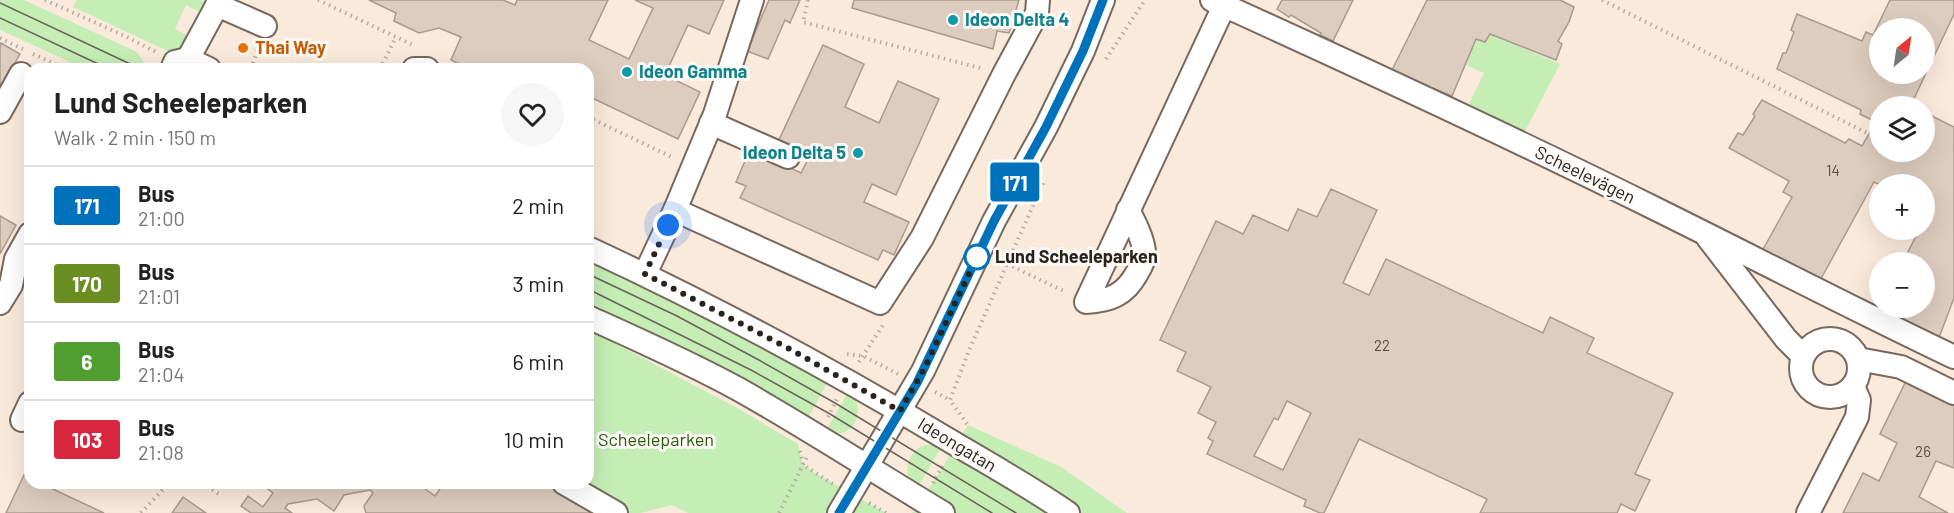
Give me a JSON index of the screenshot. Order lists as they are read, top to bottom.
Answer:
{
  "streets": {
    "street": ["Scheelevägen", "Ideongatan"]
  },
  "parks": ["Scheeleparken"],
  "places": [
    "Ideon Delta 4",
    "Thai Way",
    "Ideon Gamma",
    "Ideon Delta 5",
    "Lund Scheeleparken"
  ],
  "lines": ["bus line 171"],
  "house_numbers": ["14", "22", "26"],
  "north": "top right",
  "page": {
    "on_map": "171",
    "map_buttons": ["+", "−"],
    "heading": ["Lund Scheeleparken", "Walk · 2 min · 150 m"],
    "list": [
      {
        "mark": "171",
        "name": "Bus",
        "note": "21:00",
        "value": "2 min"
      },
      {
        "mark": "170",
        "name": "Bus",
        "note": "21:01",
        "value": "3 min"
      },
      {
        "mark": "6",
        "name": "Bus",
        "note": "21:04",
        "value": "6 min"
      },
      {
        "mark": "103",
        "name": "Bus",
        "note": "21:08",
        "value": "10 min"
      }
    ]
  }
}
